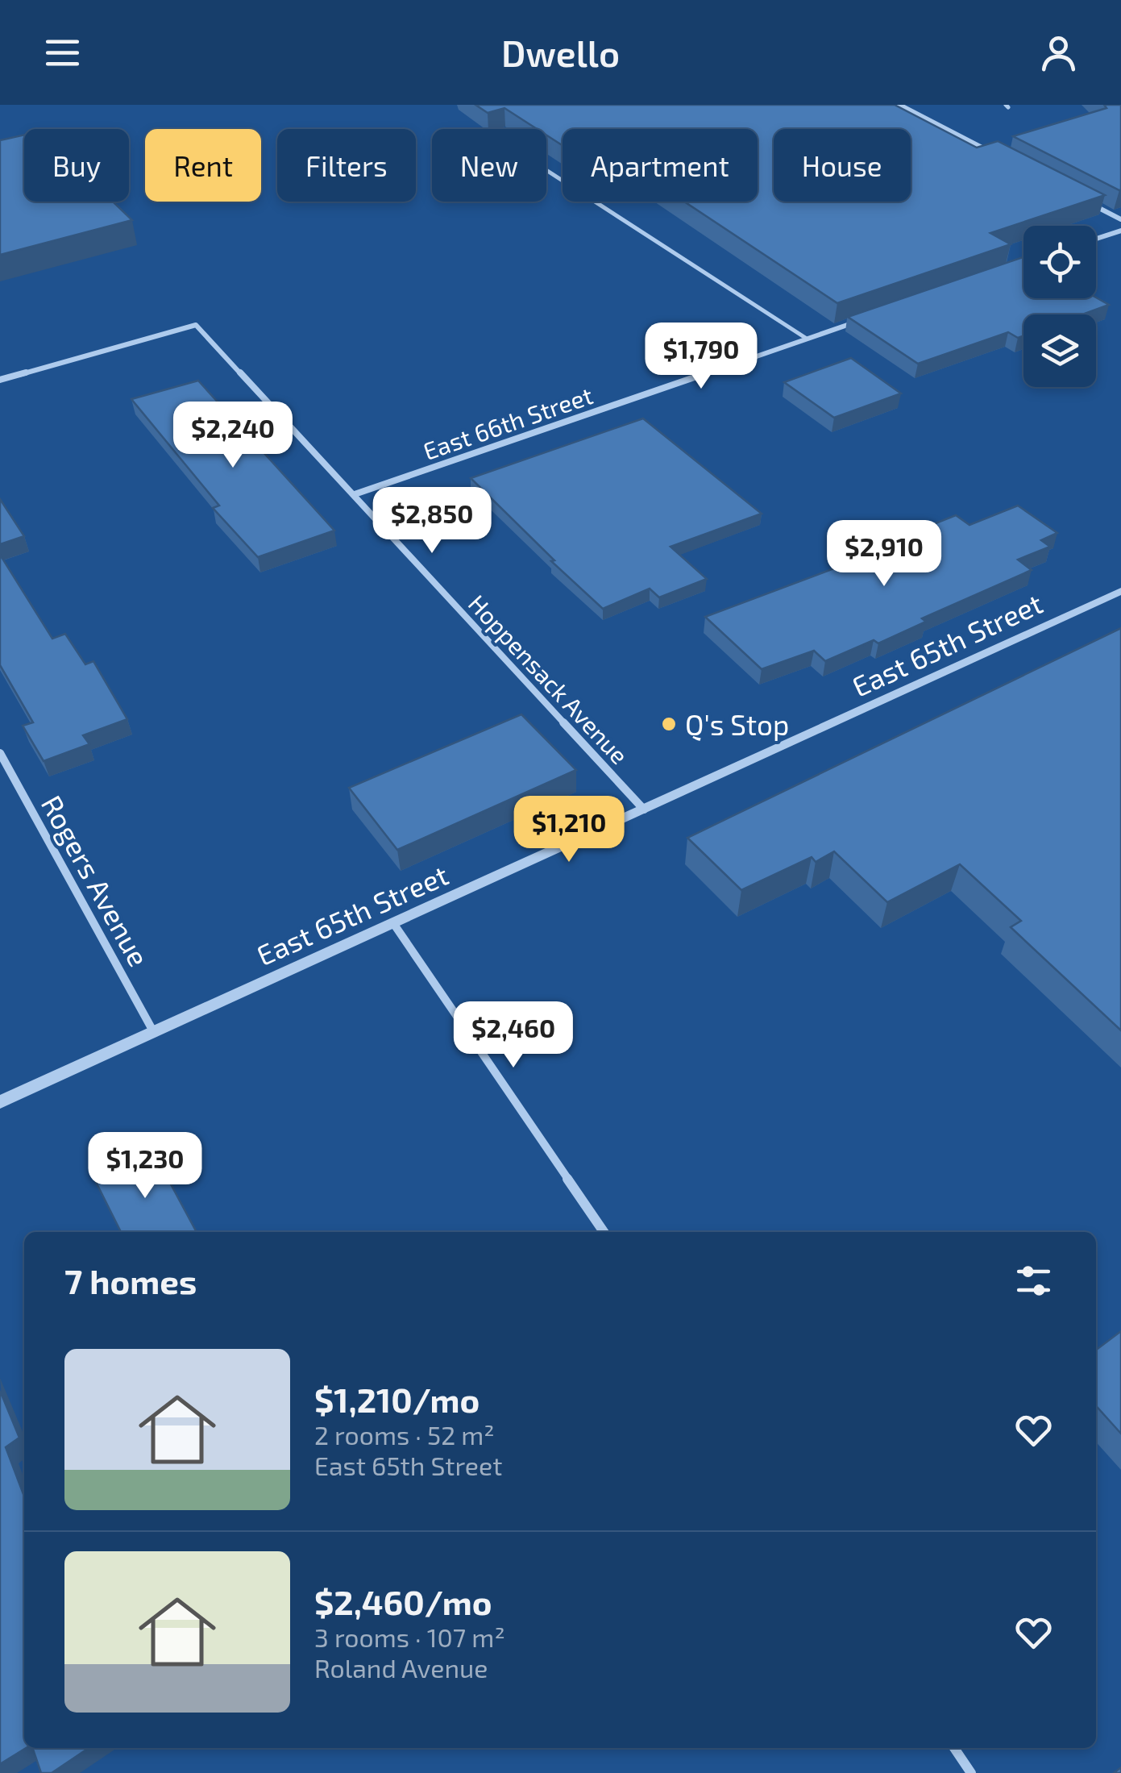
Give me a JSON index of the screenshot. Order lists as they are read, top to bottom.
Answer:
{
  "streets": {
    "street": [
      "East 66th Street",
      "East 65th Street",
      "Hoppensack Avenue",
      "Rogers Avenue"
    ]
  },
  "crossings": [
    ["East 66th Street", "Hoppensack Avenue"],
    ["East 65th Street", "Hoppensack Avenue"],
    ["East 65th Street", "Rogers Avenue"]
  ],
  "places": ["Q's Stop"],
  "page": {
    "header": "Dwello",
    "chip": [
      "Buy",
      "Rent",
      "Filters",
      "New",
      "Apartment",
      "House"
    ],
    "price": [
      "$1,790",
      "$2,240",
      "$2,850",
      "$2,910",
      "$1,210",
      "$2,460",
      "$1,230"
    ],
    "heading": "7 homes",
    "list": [
      {
        "name": "$1,210/mo",
        "note": "2 rooms · 52 m² · East 65th Street"
      },
      {
        "name": "$2,460/mo",
        "note": "3 rooms · 107 m² · Roland Avenue"
      }
    ]
  }
}
